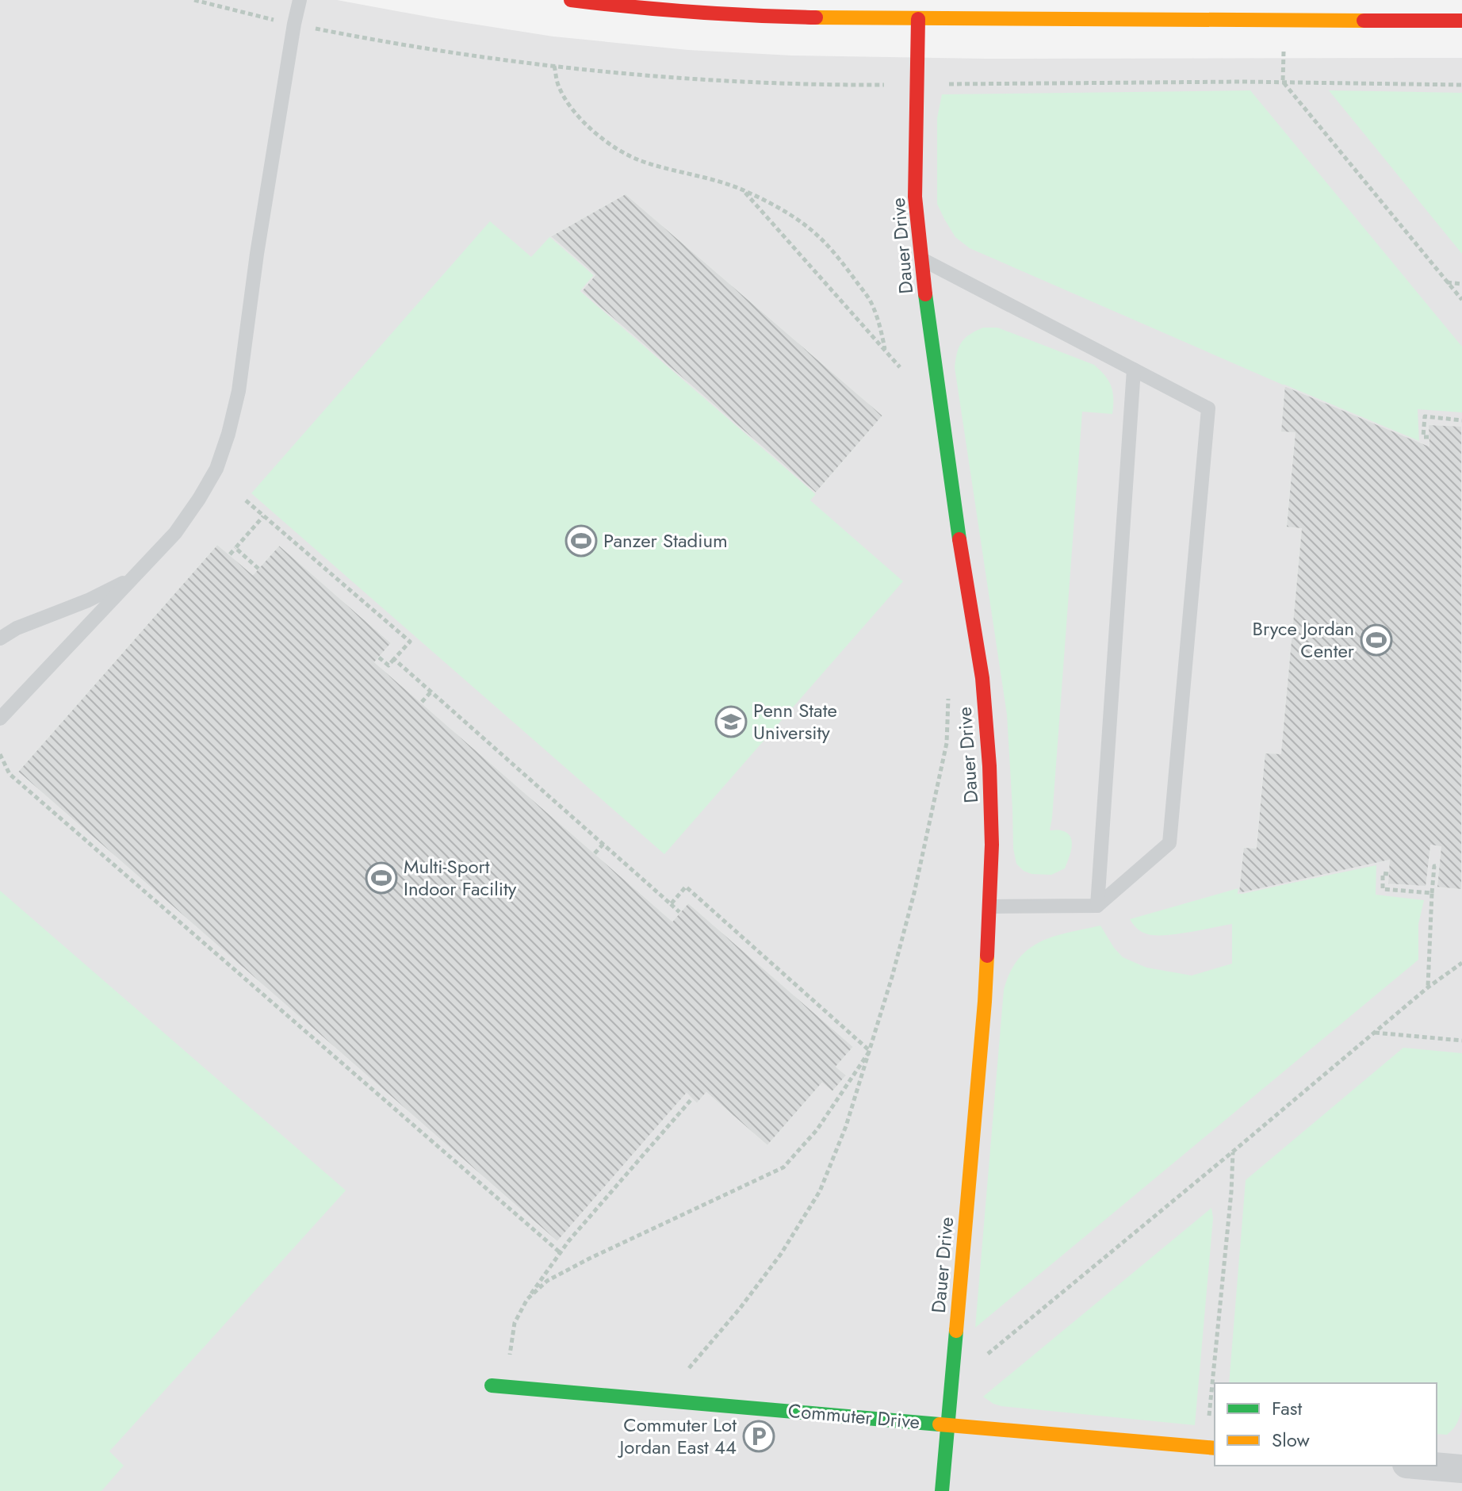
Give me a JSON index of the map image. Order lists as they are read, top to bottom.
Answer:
{
  "streets": {
    "street": ["Dauer Drive", "Commuter Drive"]
  },
  "crossings": [
    ["Dauer Drive", "Commuter Drive"]
  ],
  "places": {
    "sports": ["Panzer Stadium", "Bryce Jordan Center", "Multi-Sport Indoor Facility"],
    "school or university": ["Penn State University"],
    "parking": ["Commuter Lot Jordan East 44"]
  },
  "legend": ["Fast", "Slow"]
}
